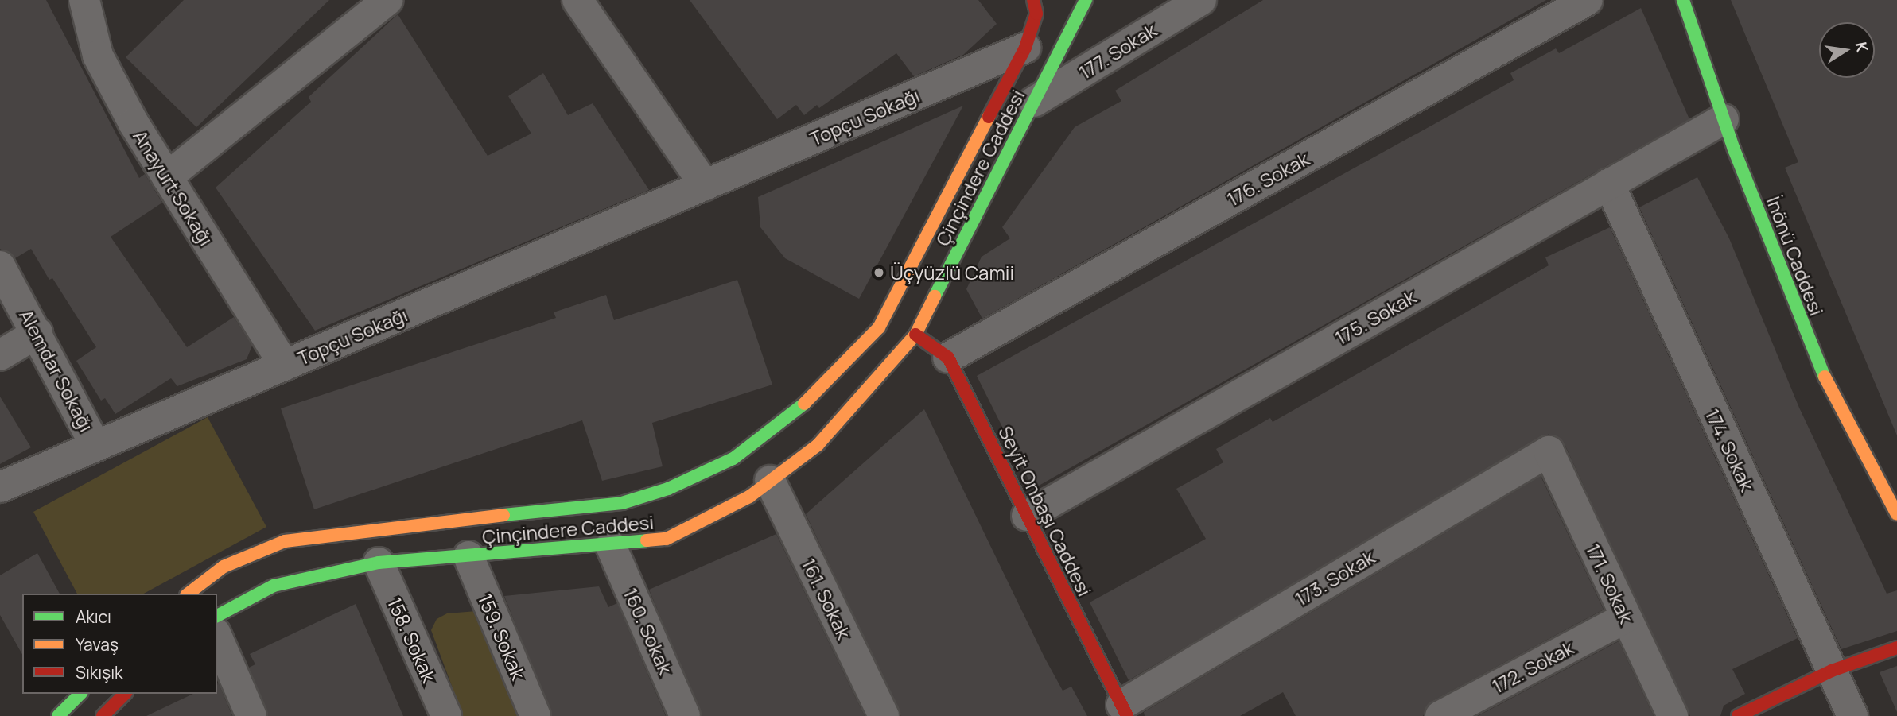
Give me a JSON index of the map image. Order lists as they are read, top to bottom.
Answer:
{
  "streets": {
    "main road": ["Çinçindere Caddesi", "İnönü Caddesi", "Seyit Onbaşı Caddesi"],
    "street": [
      "177. Sokak",
      "Topçu Sokağı",
      "176. Sokak",
      "Anayurt Sokağı",
      "175. Sokak",
      "Alemdar Sokağı",
      "174. Sokak",
      "173. Sokak",
      "171. Sokak",
      "161. Sokak",
      "160. Sokak",
      "159. Sokak",
      "158. Sokak",
      "172. Sokak"
    ]
  },
  "crossings": [
    ["177. Sokak", "Çinçindere Caddesi"],
    ["Topçu Sokağı", "Çinçindere Caddesi"],
    ["Topçu Sokağı", "Anayurt Sokağı"],
    ["Topçu Sokağı", "Alemdar Sokağı"],
    ["Çinçindere Caddesi", "Seyit Onbaşı Caddesi"],
    ["Çinçindere Caddesi", "161. Sokak"],
    ["Çinçindere Caddesi", "160. Sokak"],
    ["Çinçindere Caddesi", "159. Sokak"],
    ["Çinçindere Caddesi", "158. Sokak"],
    ["176. Sokak", "Seyit Onbaşı Caddesi"],
    ["İnönü Caddesi", "175. Sokak"],
    ["175. Sokak", "174. Sokak"],
    ["175. Sokak", "Seyit Onbaşı Caddesi"],
    ["Seyit Onbaşı Caddesi", "173. Sokak"],
    ["173. Sokak", "171. Sokak"],
    ["171. Sokak", "172. Sokak"]
  ],
  "places": ["Üçyüzlü Camii"],
  "legend": ["Akıcı", "Yavaş", "Sıkışık"],
  "north": "right"
}
